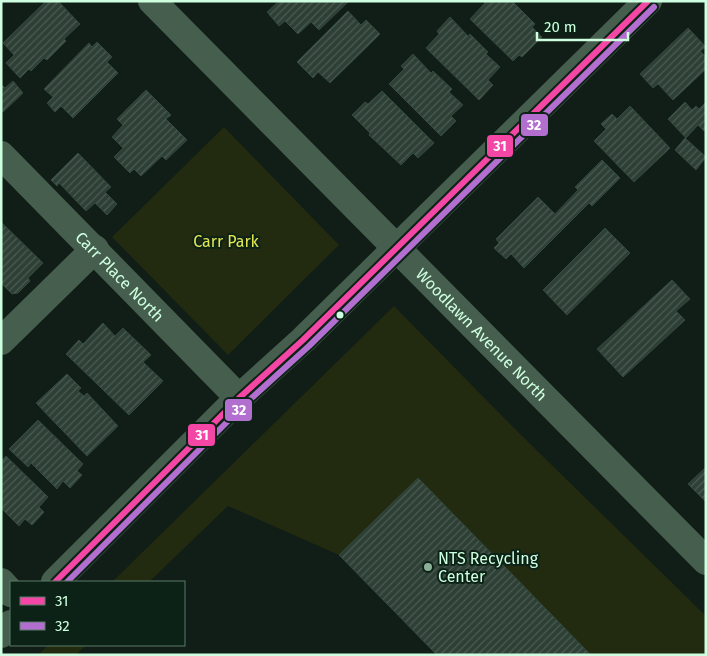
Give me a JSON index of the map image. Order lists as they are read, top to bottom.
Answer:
{
  "streets": {
    "street": ["Carr Place North", "Woodlawn Avenue North"]
  },
  "parks": ["Carr Park"],
  "places": ["NTS Recycling Center"],
  "lines": ["transit line 31", "transit line 32"],
  "legend": ["31", "32"],
  "scale_bar": "20 m"
}
